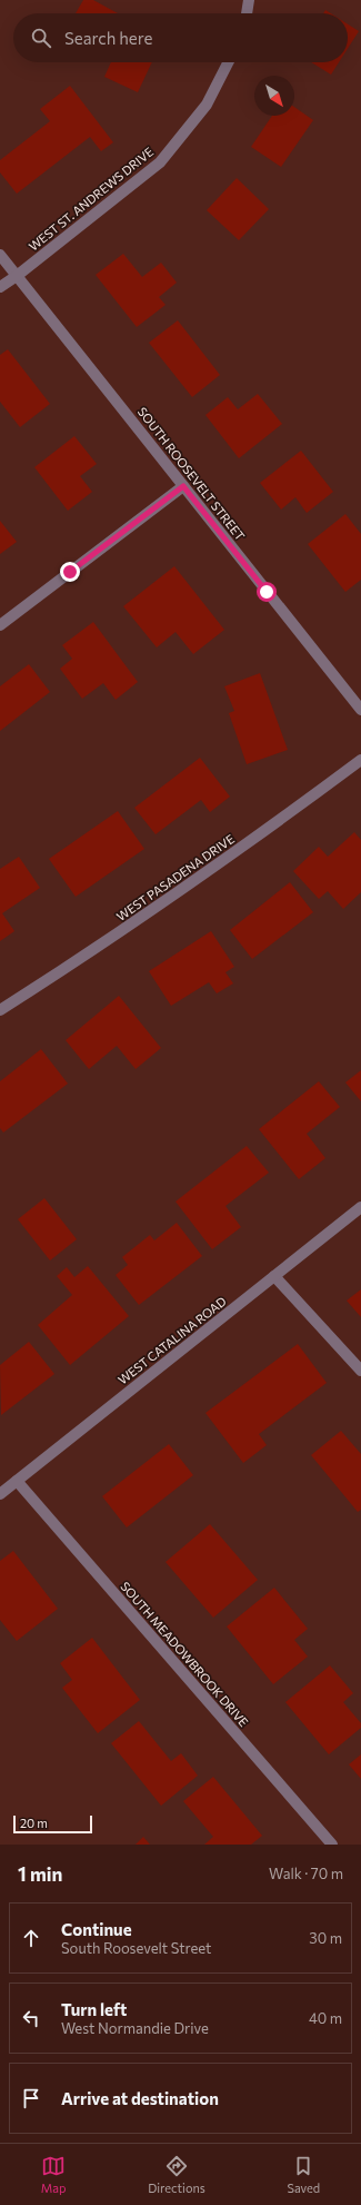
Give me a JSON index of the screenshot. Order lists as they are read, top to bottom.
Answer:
{
  "streets": {
    "street": [
      "WEST ST. ANDREWS DRIVE",
      "SOUTH ROOSEVELT STREET",
      "WEST PASADENA DRIVE",
      "WEST CATALINA ROAD",
      "SOUTH MEADOWBROOK DRIVE"
    ]
  },
  "crossings": [
    ["WEST ST. ANDREWS DRIVE", "SOUTH ROOSEVELT STREET"],
    ["WEST CATALINA ROAD", "SOUTH MEADOWBROOK DRIVE"]
  ],
  "scale_bar": "20 m",
  "north": "bottom right",
  "page": {
    "search": "Search here",
    "scale": "20 m",
    "heading": ["1 min", "Walk · 70 m"],
    "list": [
      ["Continue", "South Roosevelt Street", "30 m"],
      ["Turn left", "West Normandie Drive", "40 m"],
      "Arrive at destination"
    ],
    "nav": ["Map", "Directions", "Saved"]
  }
}
